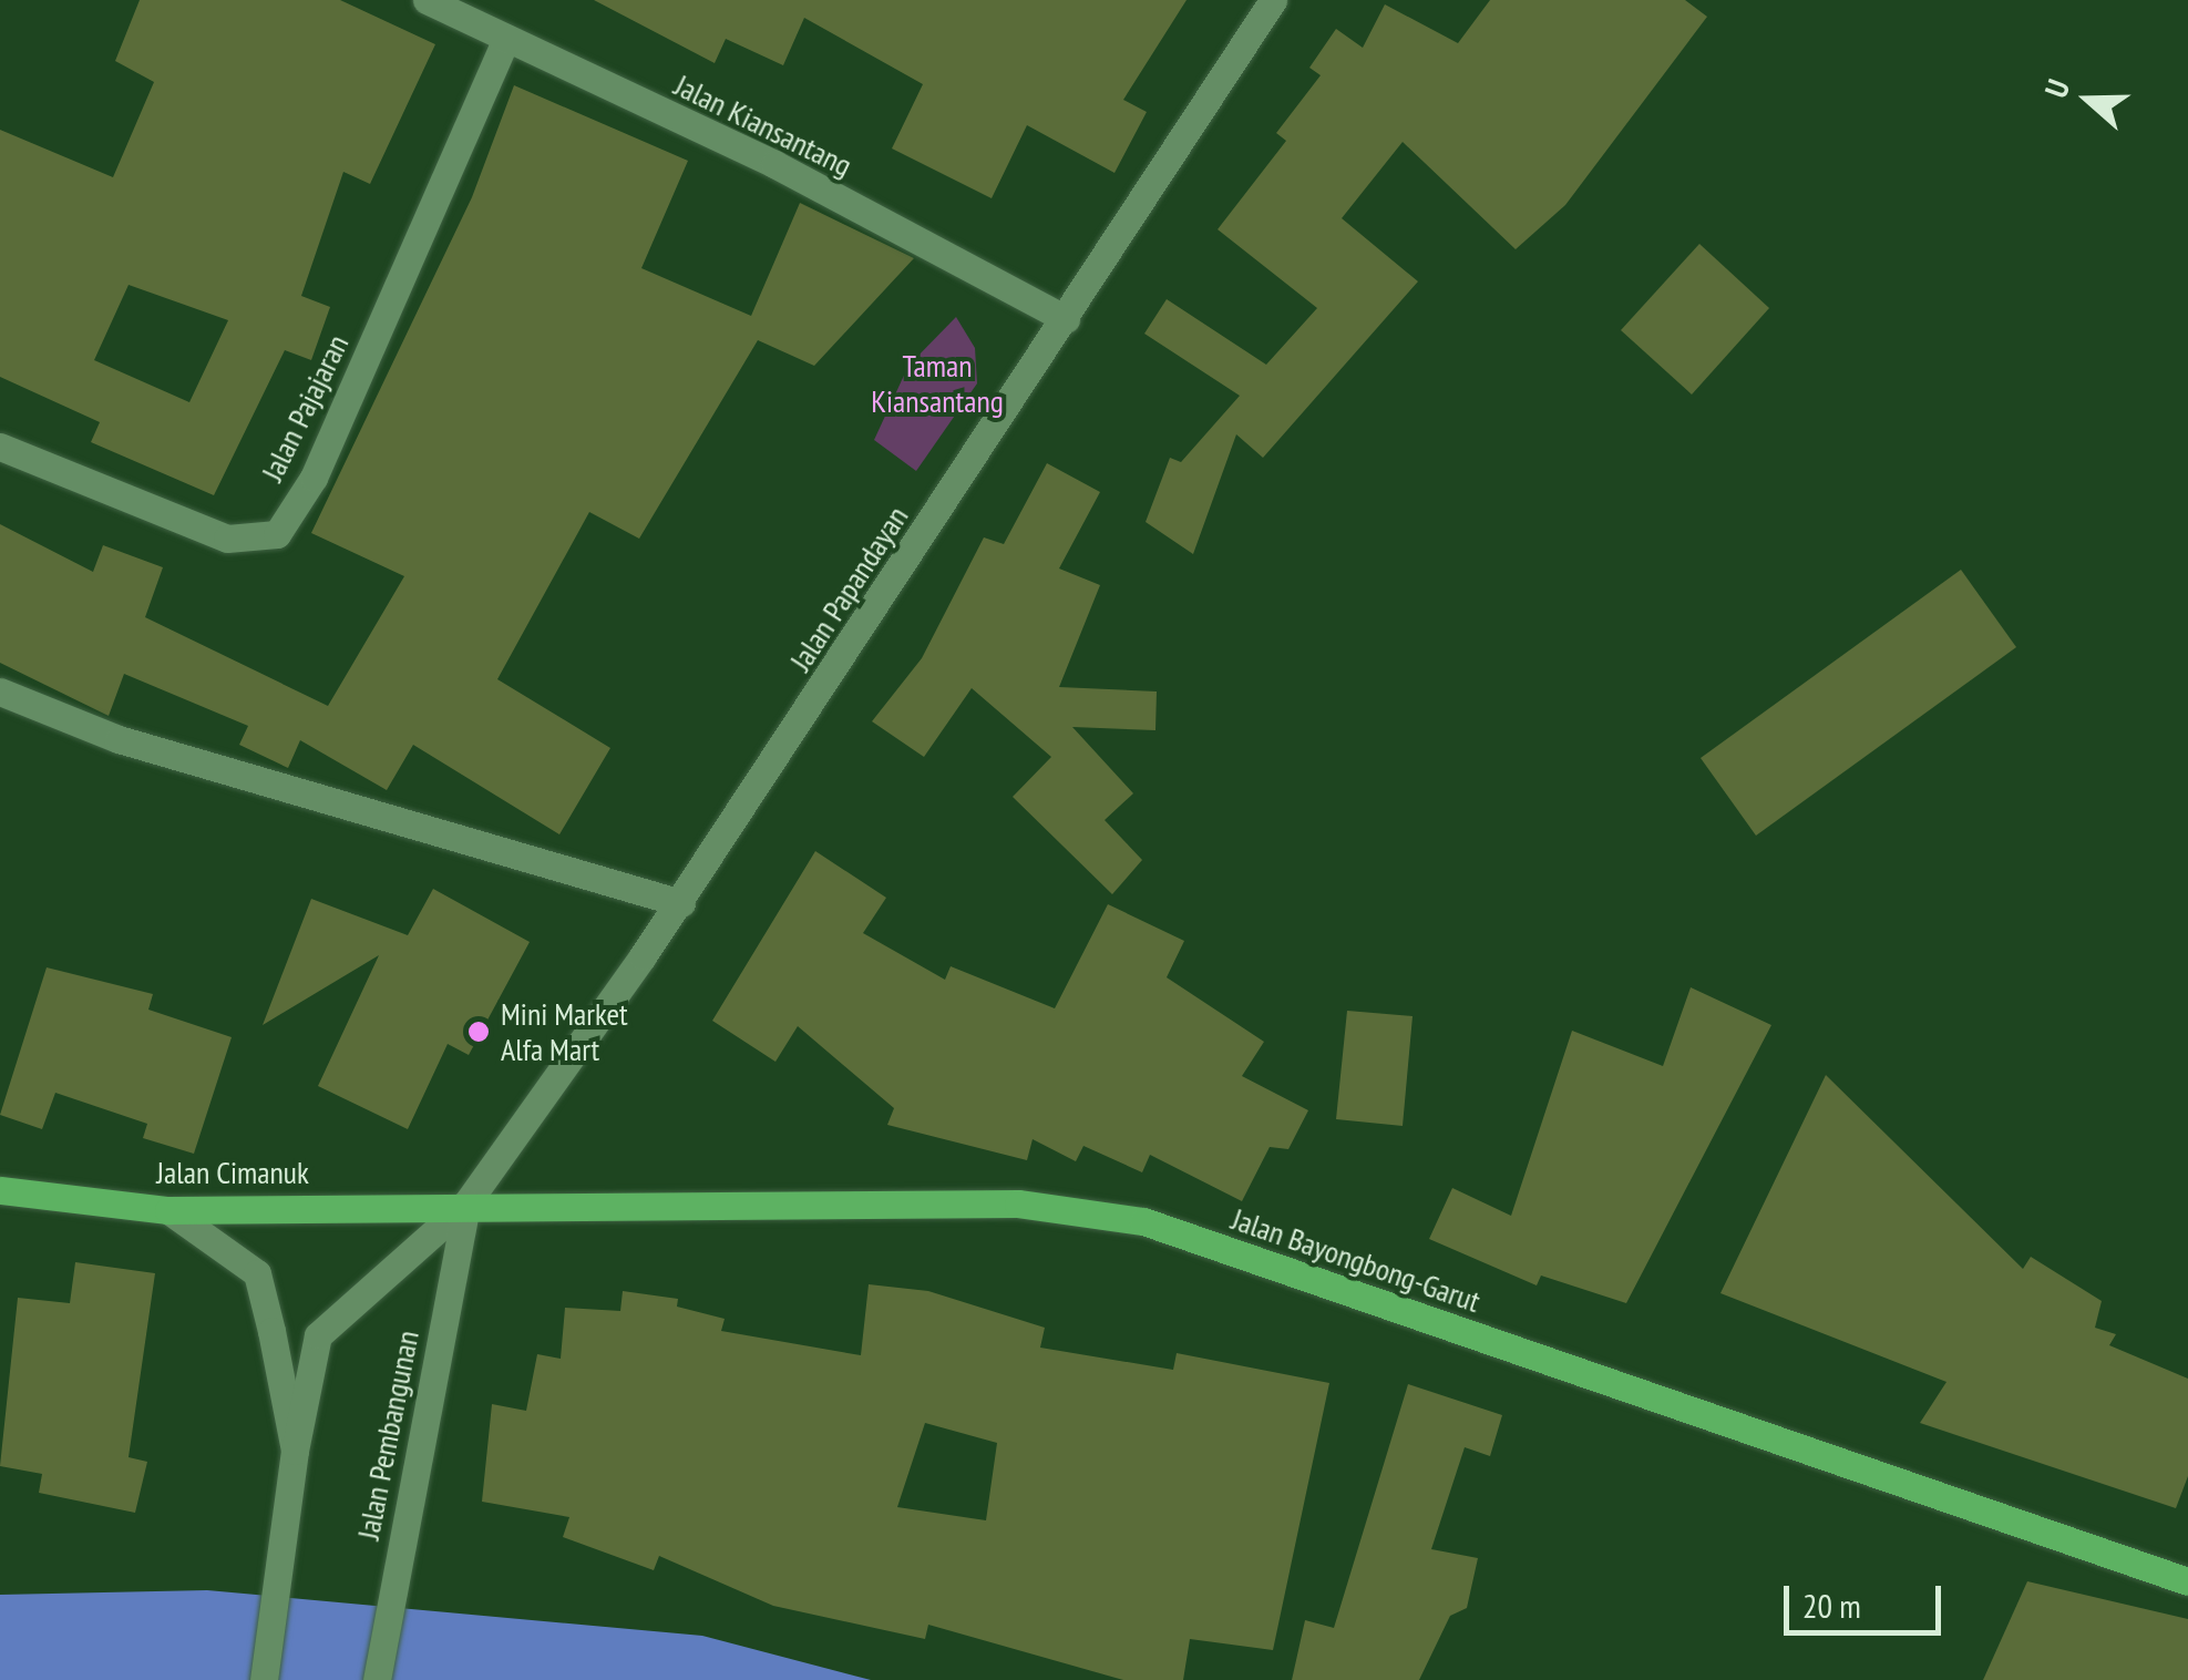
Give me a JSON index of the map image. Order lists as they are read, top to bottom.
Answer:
{
  "streets": {
    "main road": [
      "Jalan Kiansantang",
      "Jalan Pajajaran",
      "Jalan Papandayan",
      "Jalan Cimanuk",
      "Jalan Bayongbong-Garut",
      "Jalan Pembangunan"
    ]
  },
  "crossings": [
    ["Jalan Kiansantang", "Jalan Pajajaran"],
    ["Jalan Kiansantang", "Jalan Papandayan"],
    ["Jalan Papandayan", "Jalan Cimanuk"],
    ["Jalan Papandayan", "Jalan Bayongbong-Garut"],
    ["Jalan Papandayan", "Jalan Pembangunan"],
    ["Jalan Cimanuk", "Jalan Bayongbong-Garut"],
    ["Jalan Cimanuk", "Jalan Pembangunan"],
    ["Jalan Bayongbong-Garut", "Jalan Pembangunan"]
  ],
  "parks": ["Taman Kiansantang"],
  "places": ["Mini Market Alfa Mart"],
  "scale_bar": "20 m",
  "north": "left"
}
